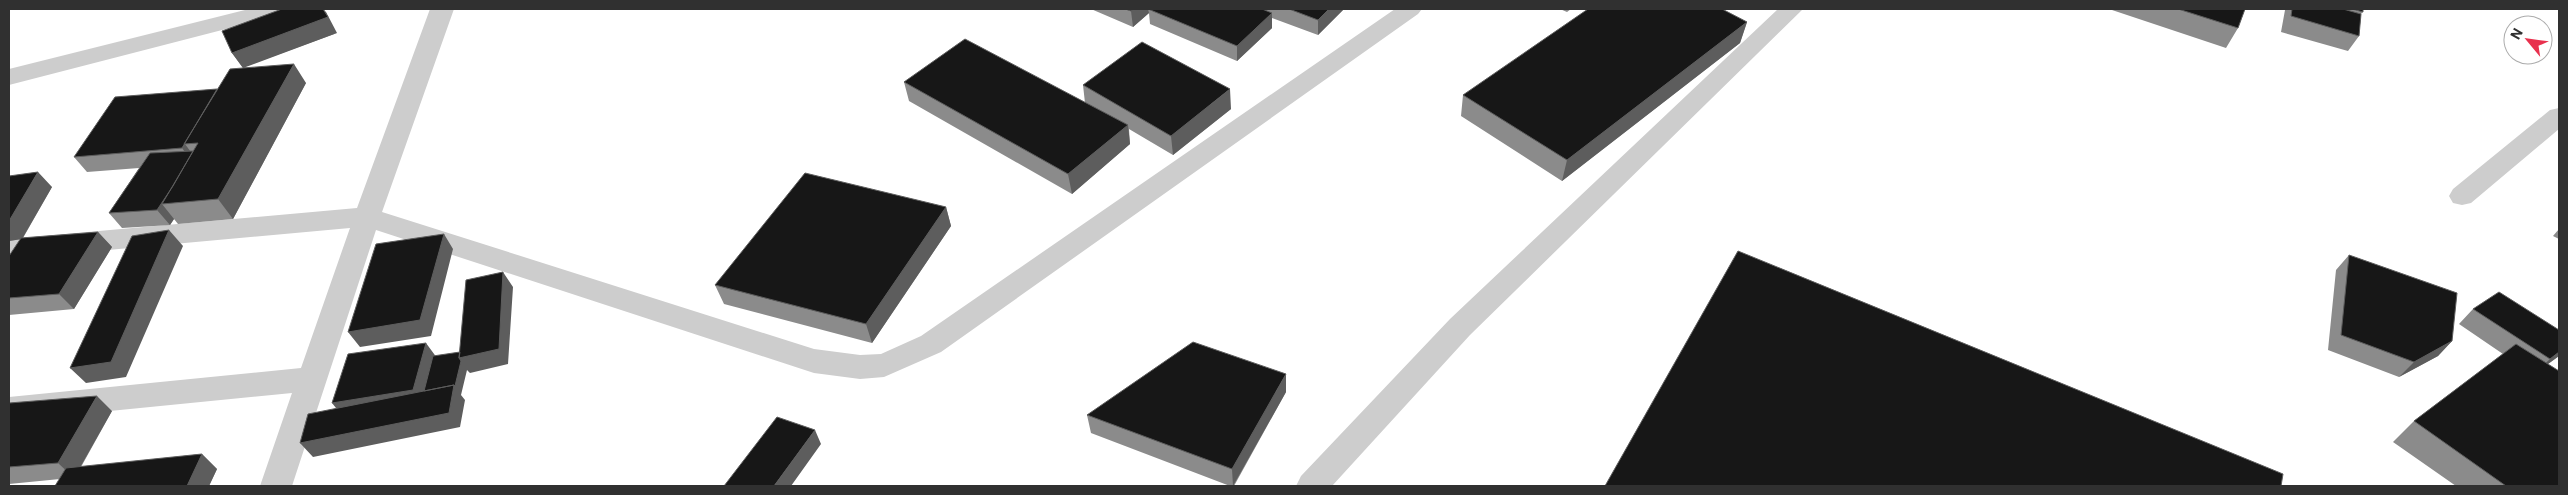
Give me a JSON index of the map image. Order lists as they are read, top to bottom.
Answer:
{
  "north": "top left"
}
